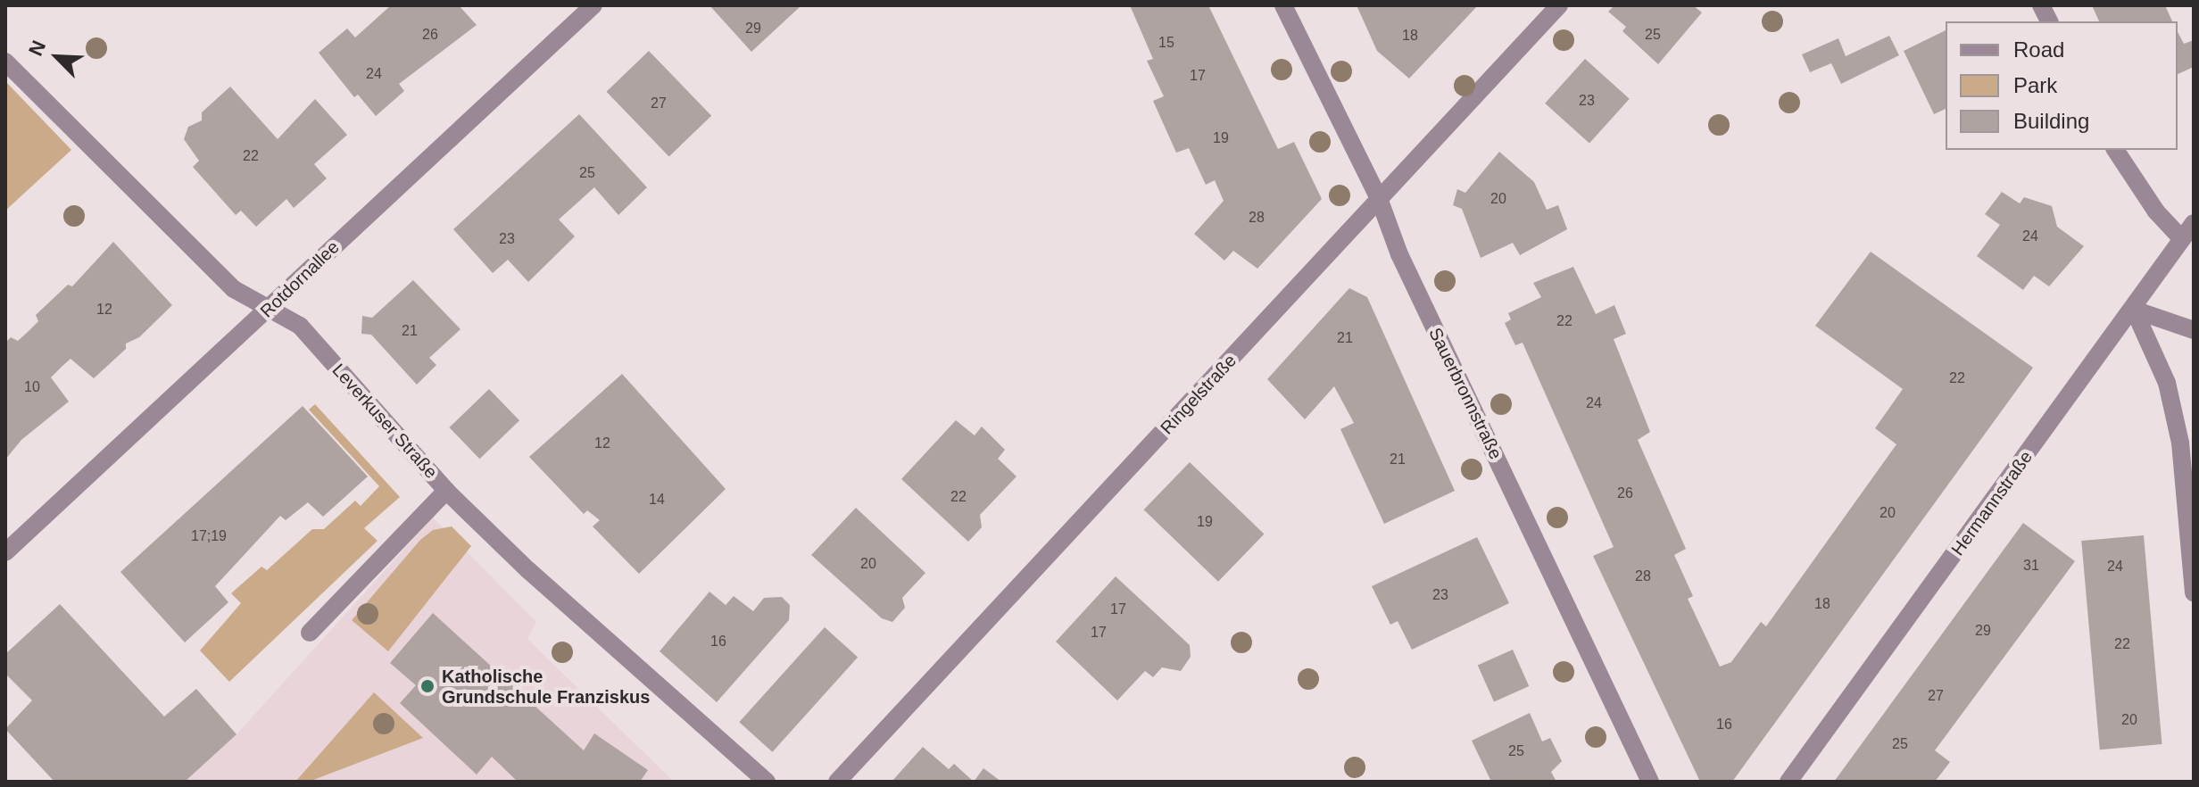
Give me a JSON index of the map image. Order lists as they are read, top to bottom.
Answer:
{
  "streets": {
    "street": [
      "Rotdornallee",
      "Sauerbronnstraße",
      "Ringelstraße",
      "Leverkuser Straße",
      "Hermannstraße"
    ]
  },
  "crossings": [
    ["Rotdornallee", "Leverkuser Straße"],
    ["Sauerbronnstraße", "Ringelstraße"]
  ],
  "places": ["Katholische Grundschule Franziskus"],
  "house_numbers": [
    "29",
    "26",
    "25",
    "18",
    "15",
    "24",
    "17",
    "23",
    "27",
    "19",
    "22",
    "25",
    "20",
    "28",
    "24",
    "23",
    "12",
    "22",
    "21",
    "21",
    "22",
    "10",
    "24",
    "12",
    "21",
    "26",
    "22",
    "14",
    "20",
    "19",
    "17;19",
    "20",
    "31",
    "24",
    "28",
    "23",
    "18",
    "17",
    "29",
    "17",
    "16",
    "22",
    "27",
    "20",
    "16",
    "25",
    "25"
  ],
  "legend": ["Road", "Park", "Building"],
  "north": "top left"
}
